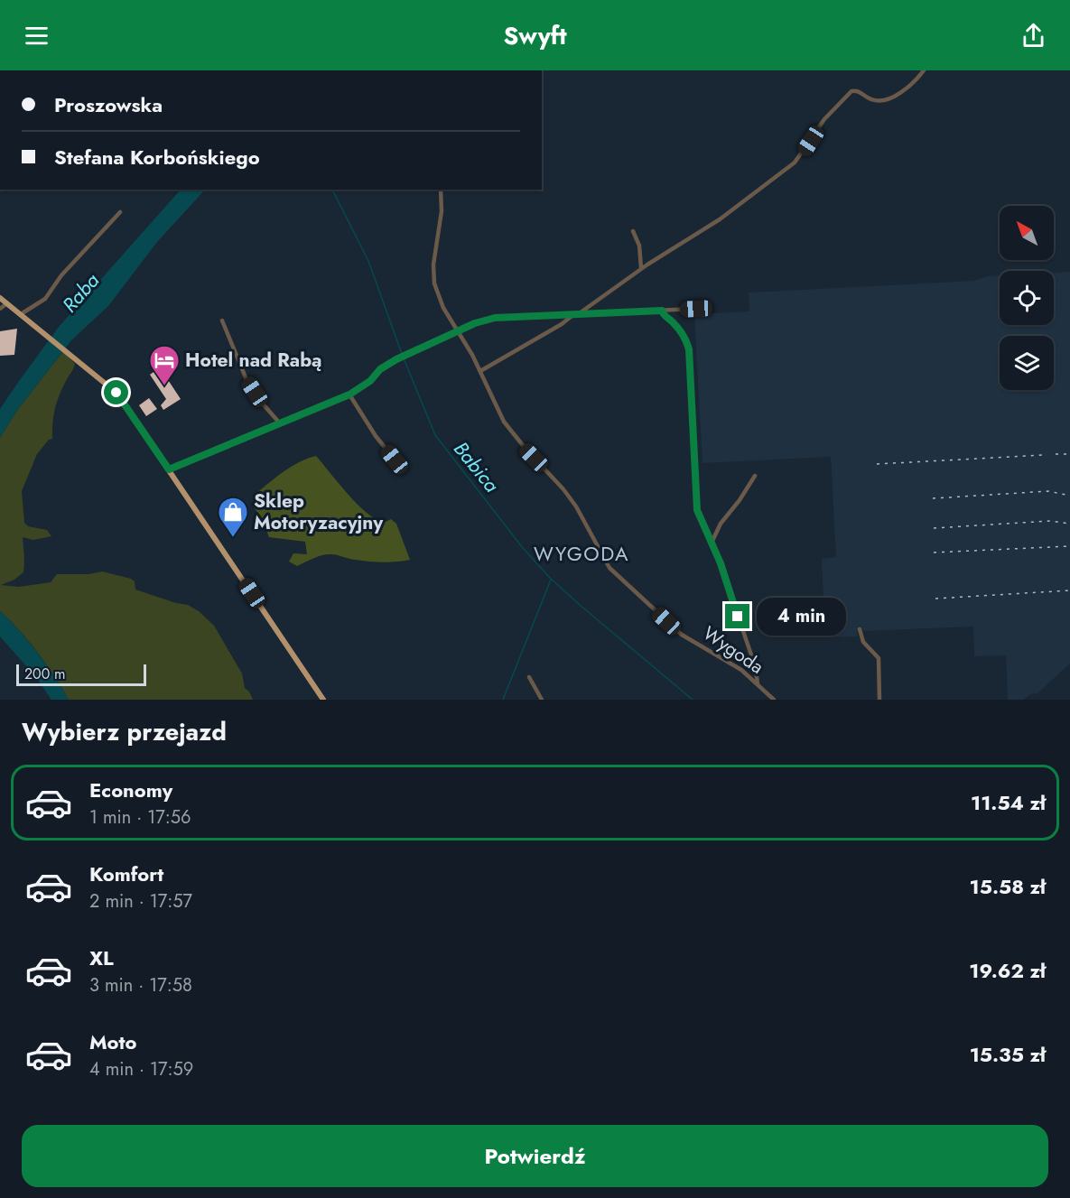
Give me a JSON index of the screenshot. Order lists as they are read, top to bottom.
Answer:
{
  "streets": {
    "street": ["Wygoda"]
  },
  "districts": ["WYGODA"],
  "water": ["Raba", "Babica"],
  "places": {
    "hotel": ["Hotel nad Rabą"],
    "shop": ["Sklep Motoryzacyjny"]
  },
  "scale_bar": "200 m",
  "north": "top left",
  "page": {
    "header": "Swyft",
    "banner": ["Proszowska", "Stefana Korbońskiego"],
    "bubble": "4 min",
    "scale": "200 m",
    "heading": "Wybierz przejazd",
    "list": [
      {
        "name": "Economy",
        "note": "1 min · 17:56",
        "value": "11.54 zł"
      },
      {
        "name": "Komfort",
        "note": "2 min · 17:57",
        "value": "15.58 zł"
      },
      {
        "name": "XL",
        "note": "3 min · 17:58",
        "value": "19.62 zł"
      },
      {
        "name": "Moto",
        "note": "4 min · 17:59",
        "value": "15.35 zł"
      }
    ],
    "buttons": "Potwierdź"
  }
}
